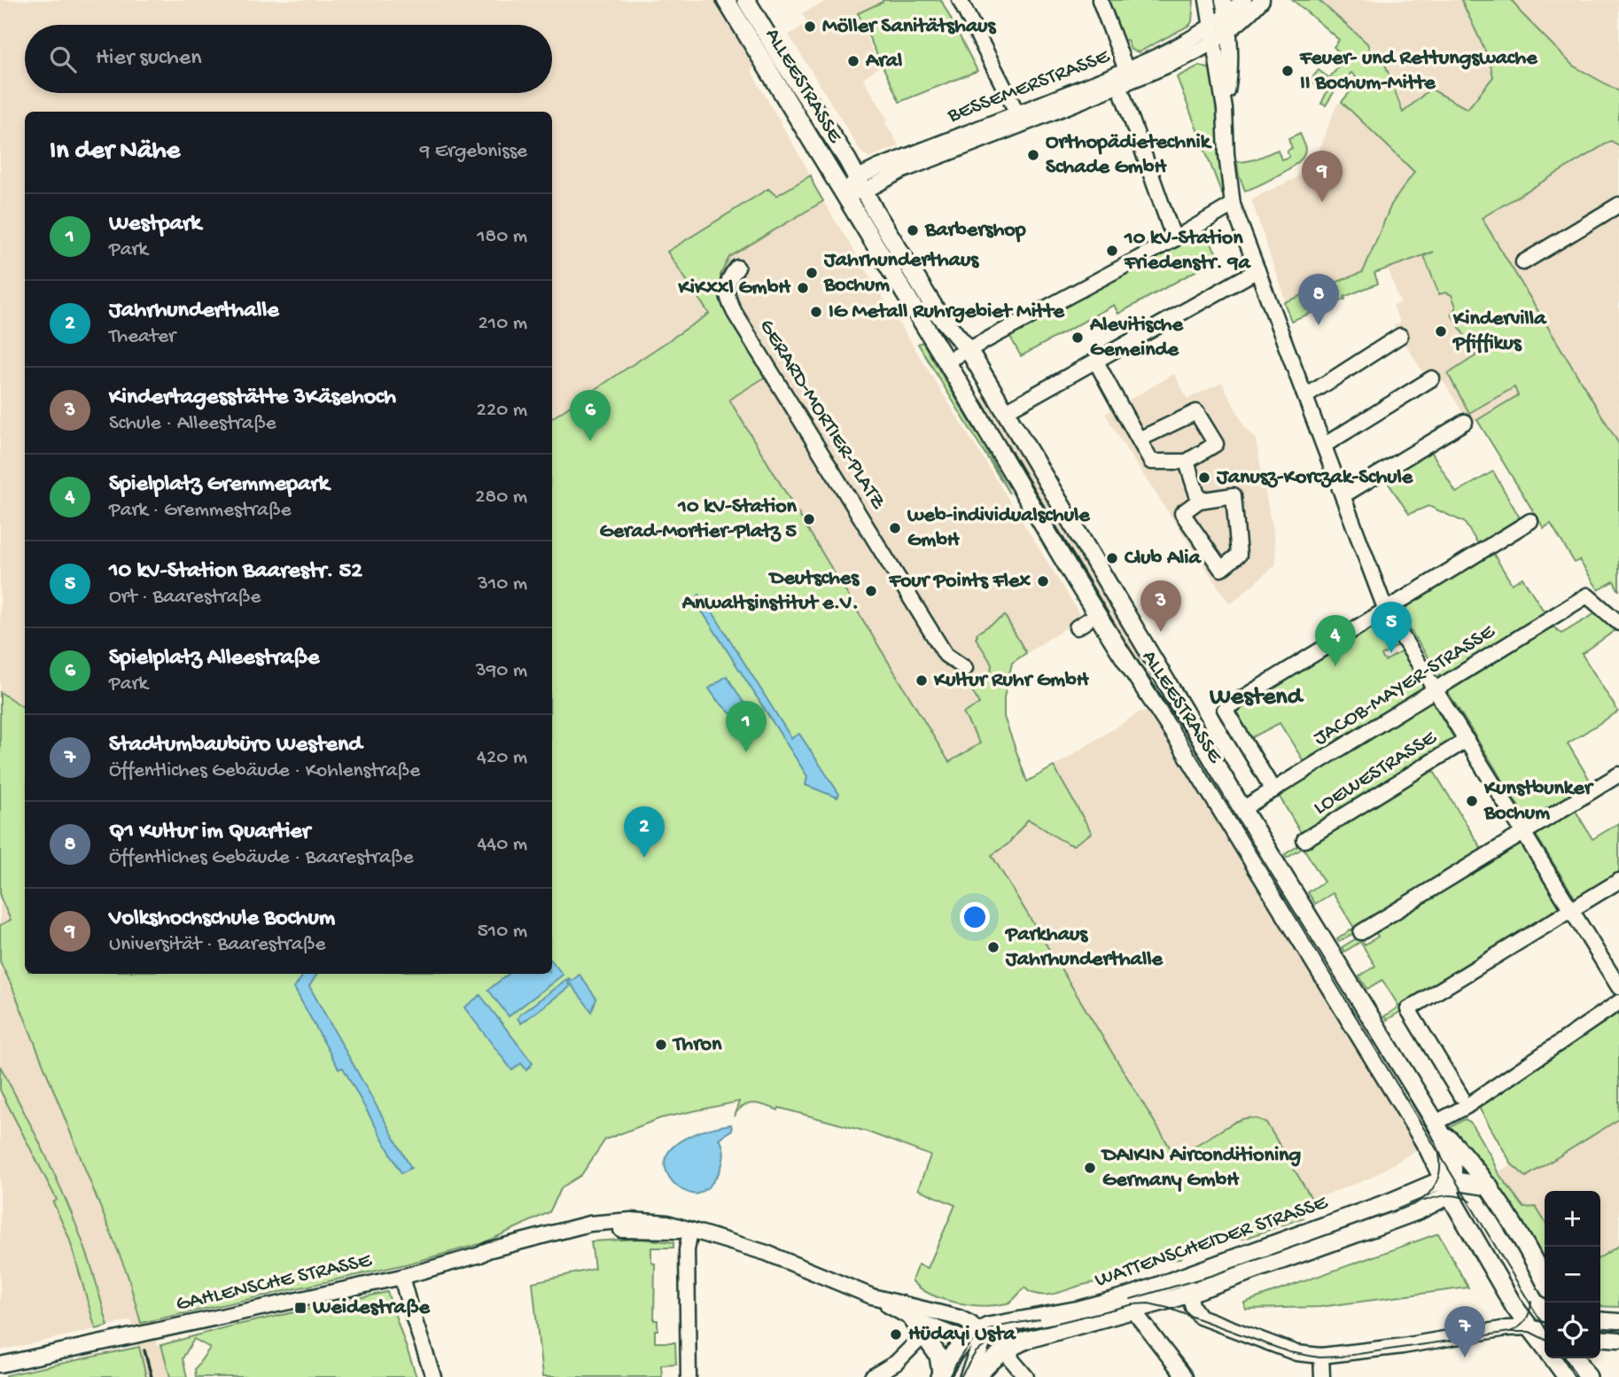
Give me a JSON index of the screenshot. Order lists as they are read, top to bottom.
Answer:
{
  "streets": {
    "main road": ["ALLEESTRASSE", "WATTENSCHEIDER STRASSE", "GAHLENSCHE STRASSE"],
    "street": [
      "BESSEMERSTRASSE",
      "GERARD-MORTIER-PLATZ",
      "JACOB-MAYER-STRASSE",
      "LOEWESTRASSE"
    ]
  },
  "crossings": [
    ["ALLEESTRASSE", "BESSEMERSTRASSE"],
    ["ALLEESTRASSE", "JACOB-MAYER-STRASSE"],
    ["ALLEESTRASSE", "WATTENSCHEIDER STRASSE"],
    ["WATTENSCHEIDER STRASSE", "GAHLENSCHE STRASSE"]
  ],
  "districts": ["Westend"],
  "places": {
    "other": [
      "Möller Sanitätshaus",
      "Aral",
      "Feuer- und Rettungswache II Bochum-Mitte",
      "Orthopädietechnik Schade GmbH",
      "Barbershop",
      "10 kV-Station Friedenstr. 9a",
      "Jahrhunderthaus Bochum",
      "KiKxxl GmbH",
      "IG Metall Ruhrgebiet Mitte",
      "Kindervilla Pfiffikus",
      "Alevitische Gemeinde",
      "Janusz-Korczak-Schule",
      "10 kV-Station Gerad-Mortier-Platz 5",
      "web-individualschule GmbH",
      "Club Alia",
      "Four Points Flex",
      "Deutsches Anwaltsinstitut e.V.",
      "Kultur Ruhr GmbH",
      "Kunstbunker Bochum",
      "Parkhaus Jahrhunderthalle",
      "Thron",
      "DAIKIN Airconditioning Germany GmbH",
      "Hüdayi Usta"
    ],
    "transit": ["Weidestraße"]
  },
  "page": {
    "search": "Hier suchen",
    "heading": ["In der Nähe", "9 Ergebnisse"],
    "pins": [
      "9",
      "8",
      "6",
      "3",
      "5",
      "4",
      "1",
      "2",
      "7"
    ],
    "list": [
      {
        "mark": "1",
        "name": "Westpark",
        "note": "Park",
        "value": "180 m"
      },
      {
        "mark": "2",
        "name": "Jahrhunderthalle",
        "note": "Theater",
        "value": "210 m"
      },
      {
        "mark": "3",
        "name": "Kindertagesstätte 3Käsehoch",
        "note": "Schule · Alleestraße",
        "value": "220 m"
      },
      {
        "mark": "4",
        "name": "Spielplatz Gremmepark",
        "note": "Park · Gremmestraße",
        "value": "280 m"
      },
      {
        "mark": "5",
        "name": "10 kV-Station Baarestr. 52",
        "note": "Ort · Baarestraße",
        "value": "310 m"
      },
      {
        "mark": "6",
        "name": "Spielplatz Alleestraße",
        "note": "Park",
        "value": "390 m"
      },
      {
        "mark": "7",
        "name": "Stadtumbaubüro Westend",
        "note": "Öffentliches Gebäude · Kohlenstraße",
        "value": "420 m"
      },
      {
        "mark": "8",
        "name": "Q1 Kultur im Quartier",
        "note": "Öffentliches Gebäude · Baarestraße",
        "value": "440 m"
      },
      {
        "mark": "9",
        "name": "Volkshochschule Bochum",
        "note": "Universität · Baarestraße",
        "value": "510 m"
      }
    ],
    "map_buttons": ["+", "−"]
  }
}
